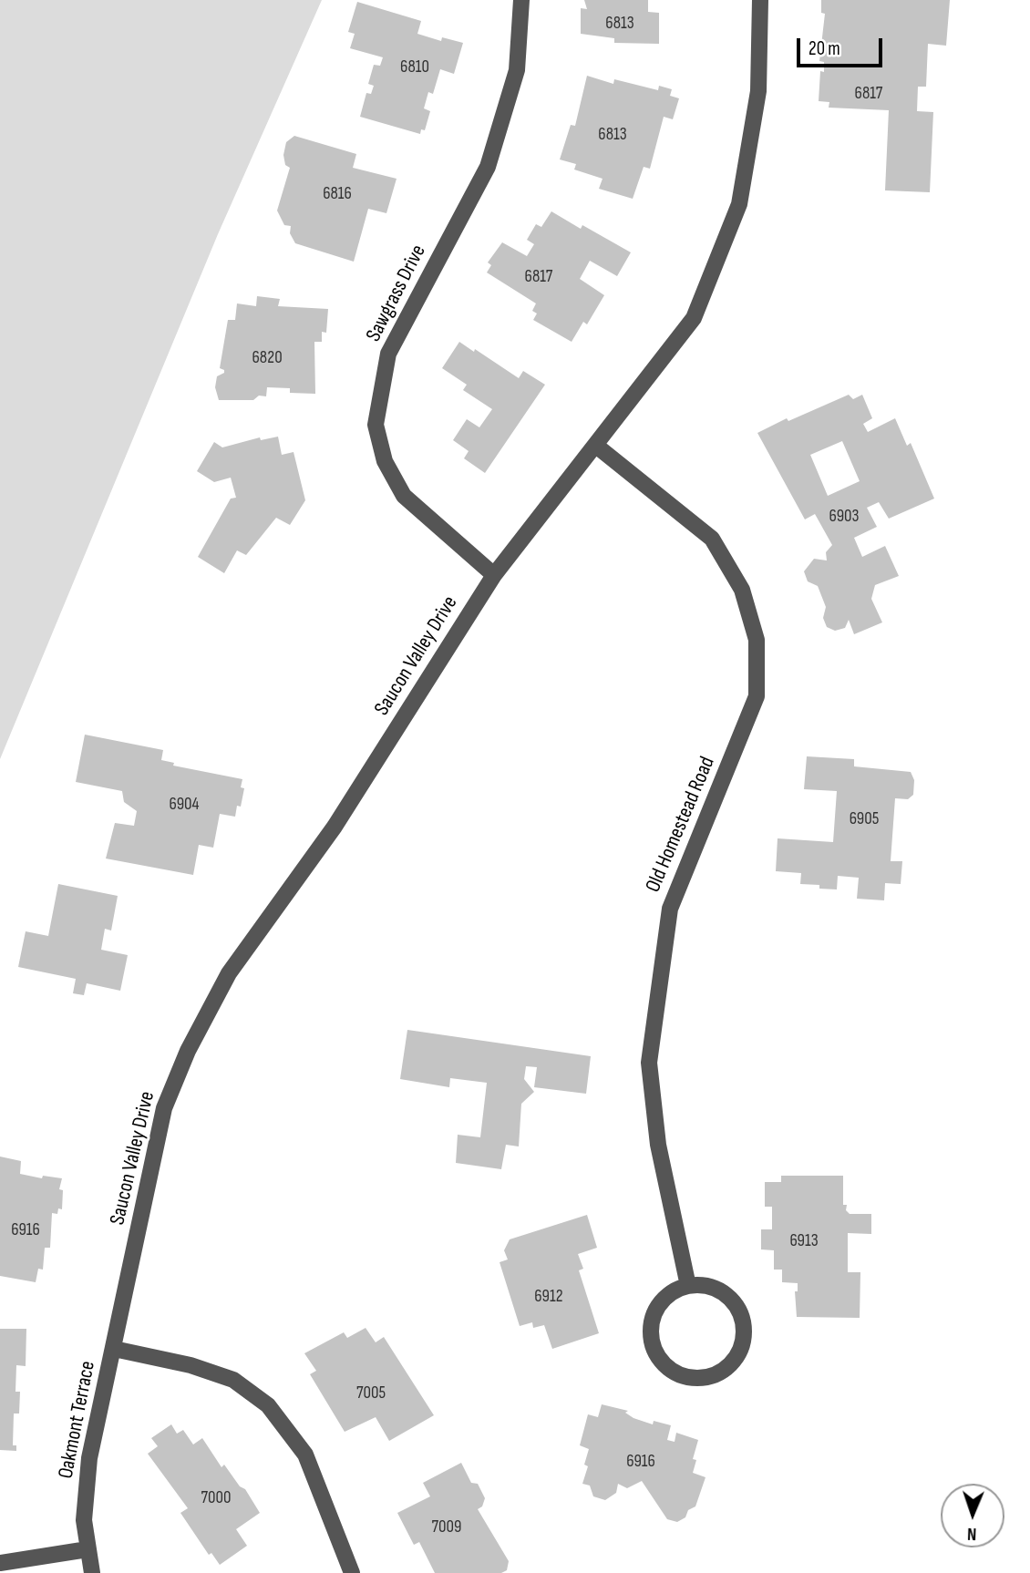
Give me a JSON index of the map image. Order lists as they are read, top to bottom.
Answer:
{
  "streets": {
    "street": [
      "Sawgrass Drive",
      "Saucon Valley Drive",
      "Old Homestead Road",
      "Oakmont Terrace"
    ]
  },
  "crossings": [
    ["Sawgrass Drive", "Saucon Valley Drive"],
    ["Saucon Valley Drive", "Old Homestead Road"],
    ["Saucon Valley Drive", "Oakmont Terrace"]
  ],
  "house_numbers": [
    "6813",
    "6810",
    "6817",
    "6813",
    "6816",
    "6817",
    "6820",
    "6903",
    "6904",
    "6905",
    "6916",
    "6913",
    "6912",
    "7005",
    "6916",
    "7000",
    "7009"
  ],
  "scale_bar": "20 m",
  "north": "bottom"
}
